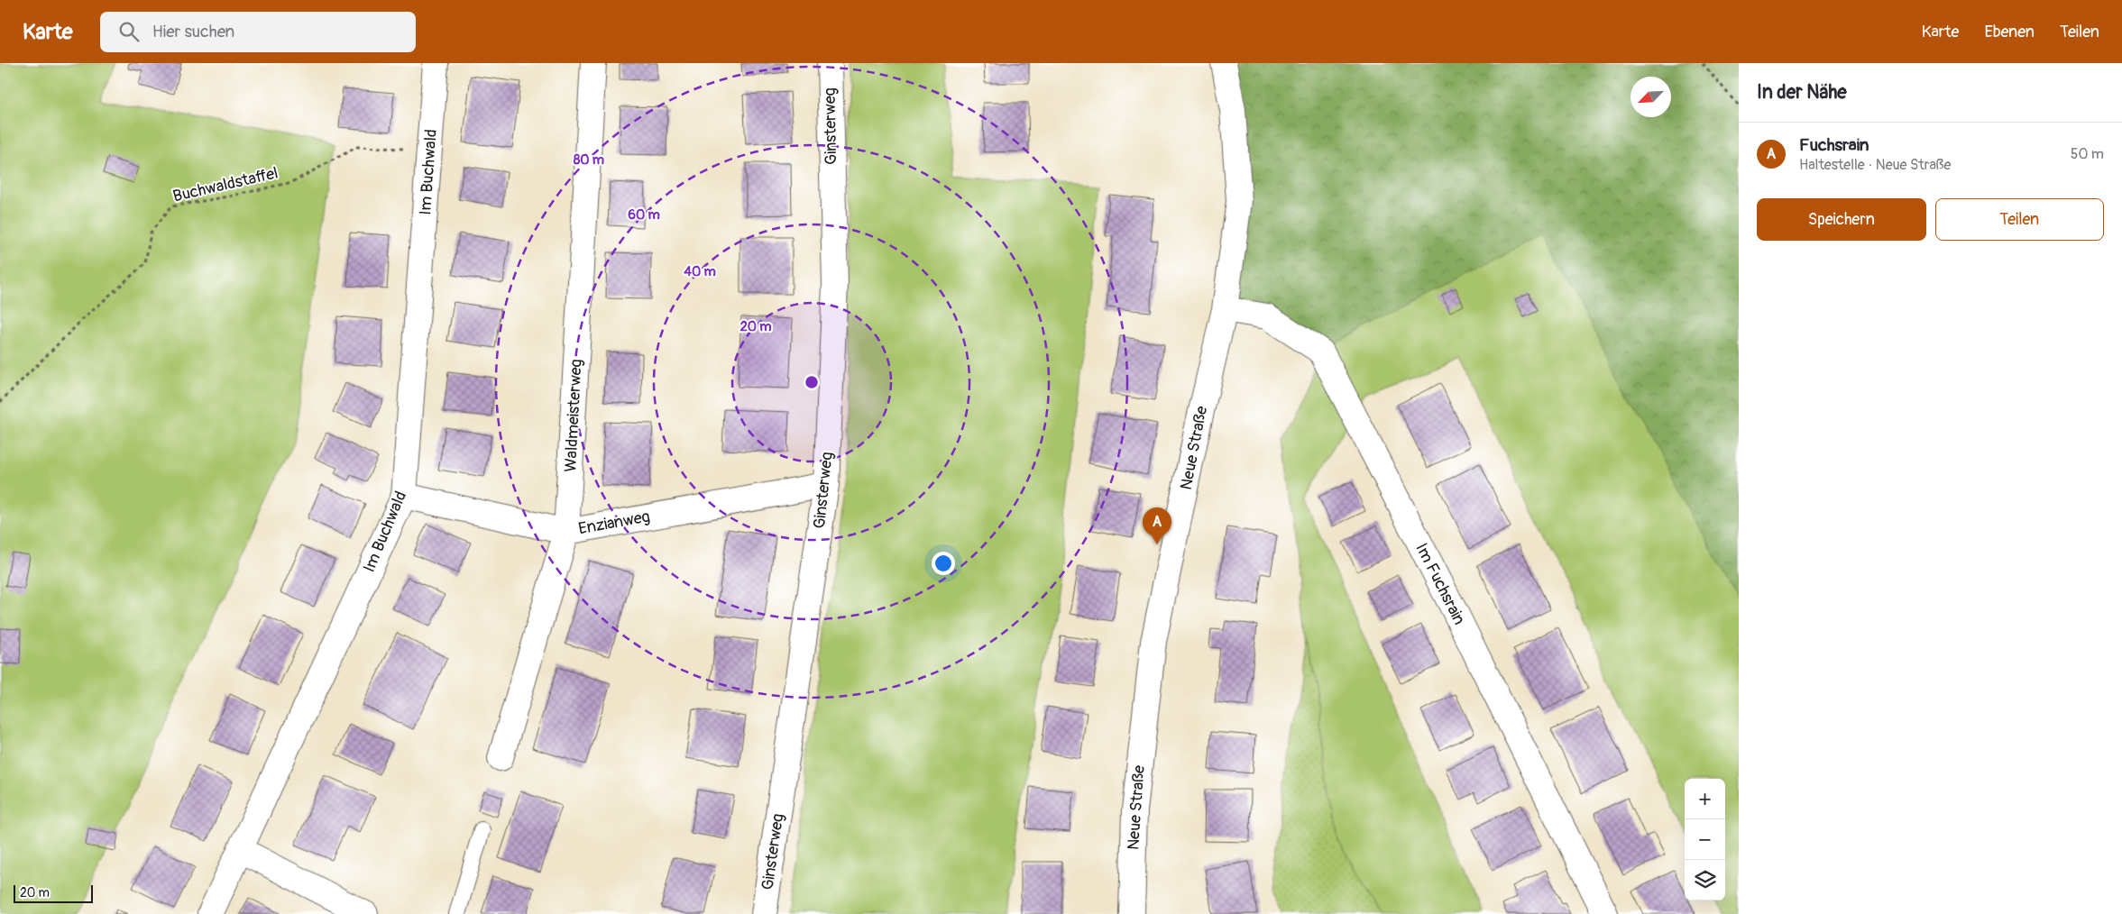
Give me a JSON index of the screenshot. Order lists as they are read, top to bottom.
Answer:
{
  "streets": {
    "street": [
      "Ginsterweg",
      "Im Buchwald",
      "Waldmeisterweg",
      "Neue Straße",
      "Enzianweg",
      "Im Fuchsrain"
    ],
    "path": ["Buchwaldstaffel"]
  },
  "crossings": [
    ["Ginsterweg", "Enzianweg"],
    ["Im Buchwald", "Buchwaldstaffel"],
    ["Im Buchwald", "Enzianweg"],
    ["Waldmeisterweg", "Enzianweg"],
    ["Neue Straße", "Im Fuchsrain"]
  ],
  "scale_bar": "20 m",
  "north": "bottom left",
  "page": {
    "header": "Karte",
    "search": "Hier suchen",
    "nav": ["Karte", "Ebenen", "Teilen"],
    "heading": "In der Nähe",
    "list": [
      {
        "mark": "A",
        "name": "Fuchsrain",
        "note": "Haltestelle · Neue Straße",
        "value": "50 m"
      }
    ],
    "buttons": ["Speichern", "Teilen"],
    "pins": "A",
    "map_buttons": ["+", "−"],
    "scale": "20 m"
  },
  "rings": [
    "80 m",
    "60 m",
    "40 m",
    "20 m"
  ]
}
